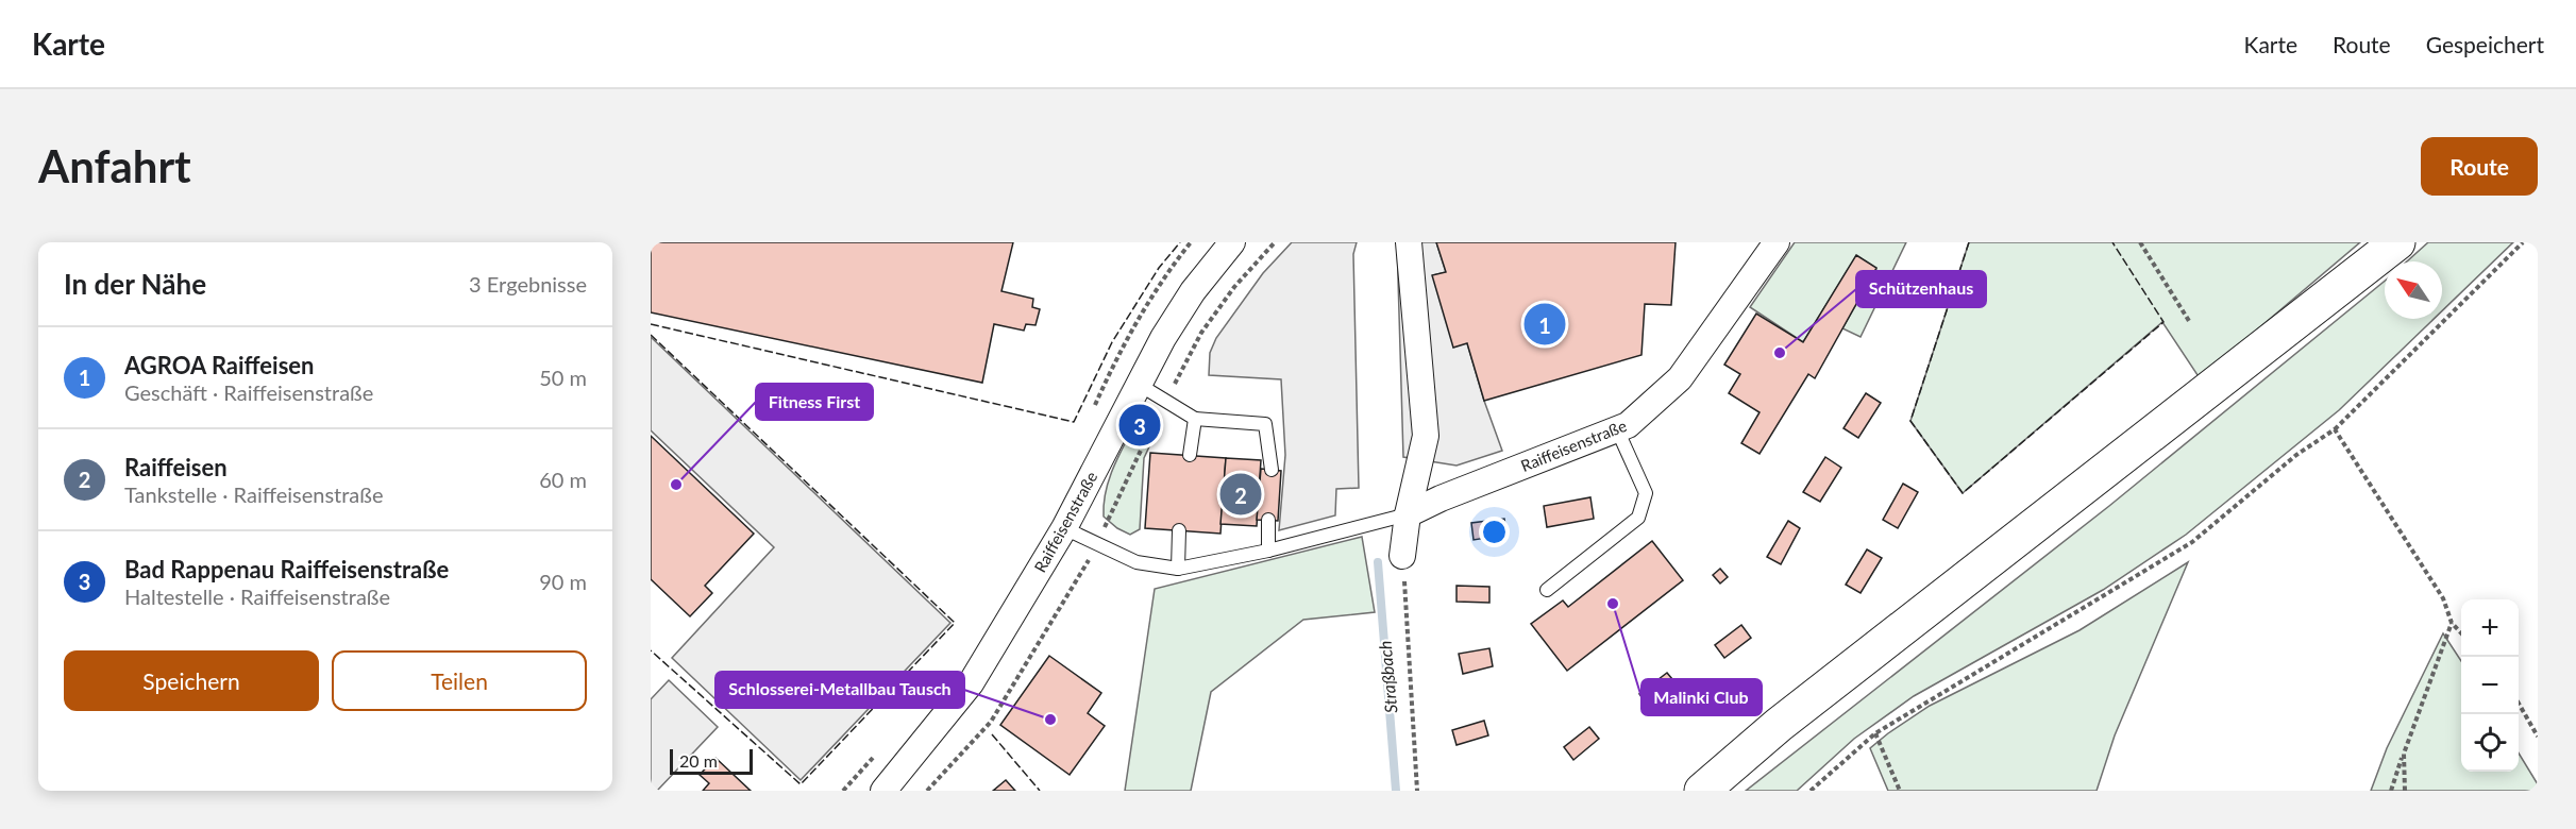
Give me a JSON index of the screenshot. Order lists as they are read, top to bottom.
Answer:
{
  "streets": {
    "street": ["Raiffeisenstraße"]
  },
  "water": ["Straßbach"],
  "places": [
    "Schützenhaus",
    "Fitness First",
    "Malinki Club",
    "Schlosserei-Metallbau Tausch"
  ],
  "scale_bar": "20 m",
  "north": "top left",
  "page": {
    "header": "Karte",
    "nav": ["Karte", "Route", "Gespeichert"],
    "buttons": [
      "Route",
      ["Speichern", "Teilen"]
    ],
    "title": "Anfahrt",
    "heading": ["In der Nähe", "3 Ergebnisse"],
    "pins": ["1", "3", "2"],
    "list": [
      {
        "mark": "1",
        "name": "AGROA Raiffeisen",
        "note": "Geschäft · Raiffeisenstraße",
        "value": "50 m"
      },
      {
        "mark": "2",
        "name": "Raiffeisen",
        "note": "Tankstelle · Raiffeisenstraße",
        "value": "60 m"
      },
      {
        "mark": "3",
        "name": "Bad Rappenau Raiffeisenstraße",
        "note": "Haltestelle · Raiffeisenstraße",
        "value": "90 m"
      }
    ],
    "map_buttons": ["+", "−"],
    "scale": "20 m"
  }
}
